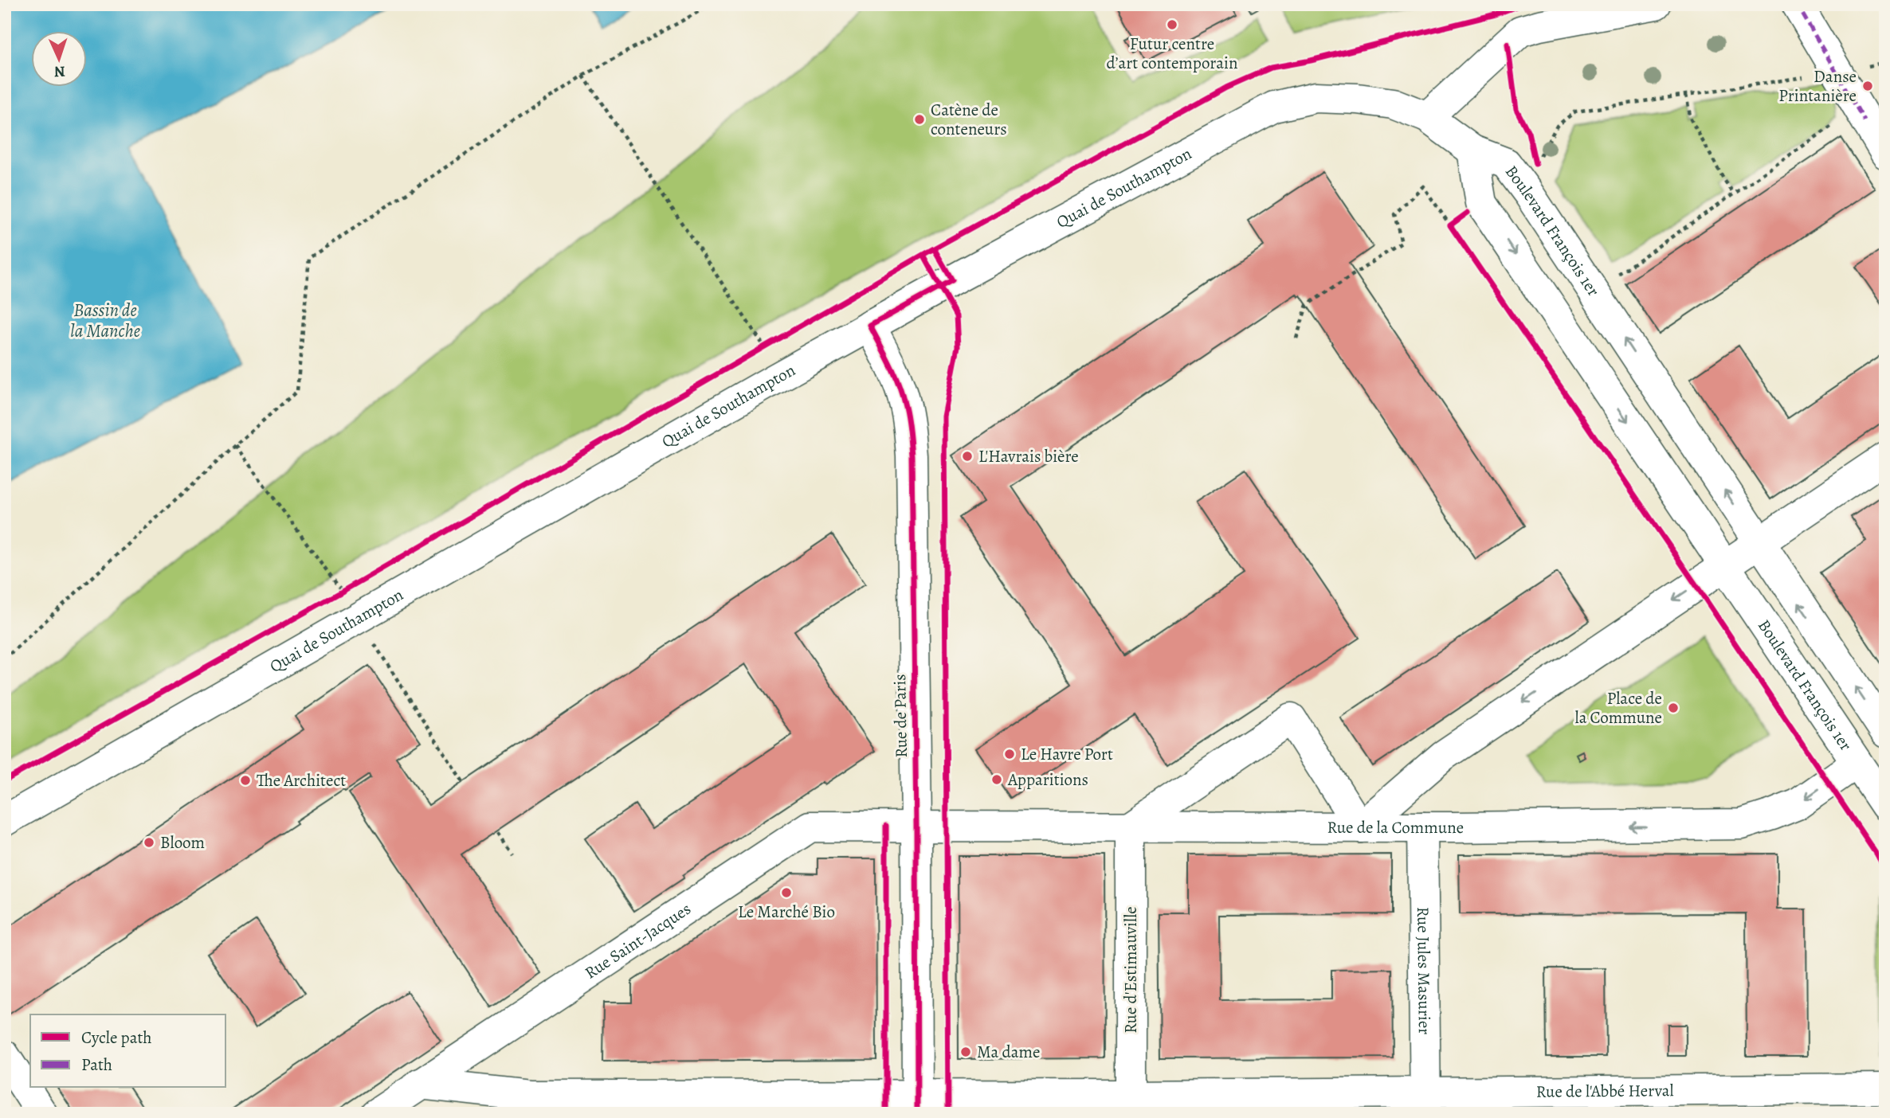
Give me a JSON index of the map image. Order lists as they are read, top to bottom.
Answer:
{
  "streets": {
    "street": [
      "Quai de Southampton",
      "Boulevard François 1er",
      "Rue de Paris",
      "Rue de la Commune",
      "Rue Saint-Jacques",
      "Rue d'Estimauville",
      "Rue Jules Masurier",
      "Rue de l'Abbé Herval"
    ]
  },
  "crossings": [
    ["Quai de Southampton", "Boulevard François 1er"],
    ["Quai de Southampton", "Rue de Paris"],
    ["Boulevard François 1er", "Rue de la Commune"],
    ["Rue de Paris", "Rue de la Commune"],
    ["Rue de Paris", "Rue Saint-Jacques"],
    ["Rue de Paris", "Rue de l'Abbé Herval"],
    ["Rue de la Commune", "Rue Saint-Jacques"],
    ["Rue de la Commune", "Rue d'Estimauville"],
    ["Rue de la Commune", "Rue Jules Masurier"],
    ["Rue Saint-Jacques", "Rue de l'Abbé Herval"],
    ["Rue d'Estimauville", "Rue de l'Abbé Herval"],
    ["Rue Jules Masurier", "Rue de l'Abbé Herval"]
  ],
  "one_way": ["Rue de la Commune"],
  "water": ["Bassin de la Manche"],
  "places": [
    "Futur centre d’art contemporain",
    "Danse Printanière",
    "Catène de conteneurs",
    "L'Havrais bière",
    "Place de la Commune",
    "Le Havre Port",
    "Apparitions",
    "The Architect",
    "Bloom",
    "Le Marché Bio",
    "Ma dame"
  ],
  "legend": ["Cycle path", "Path"],
  "north": "bottom"
}
